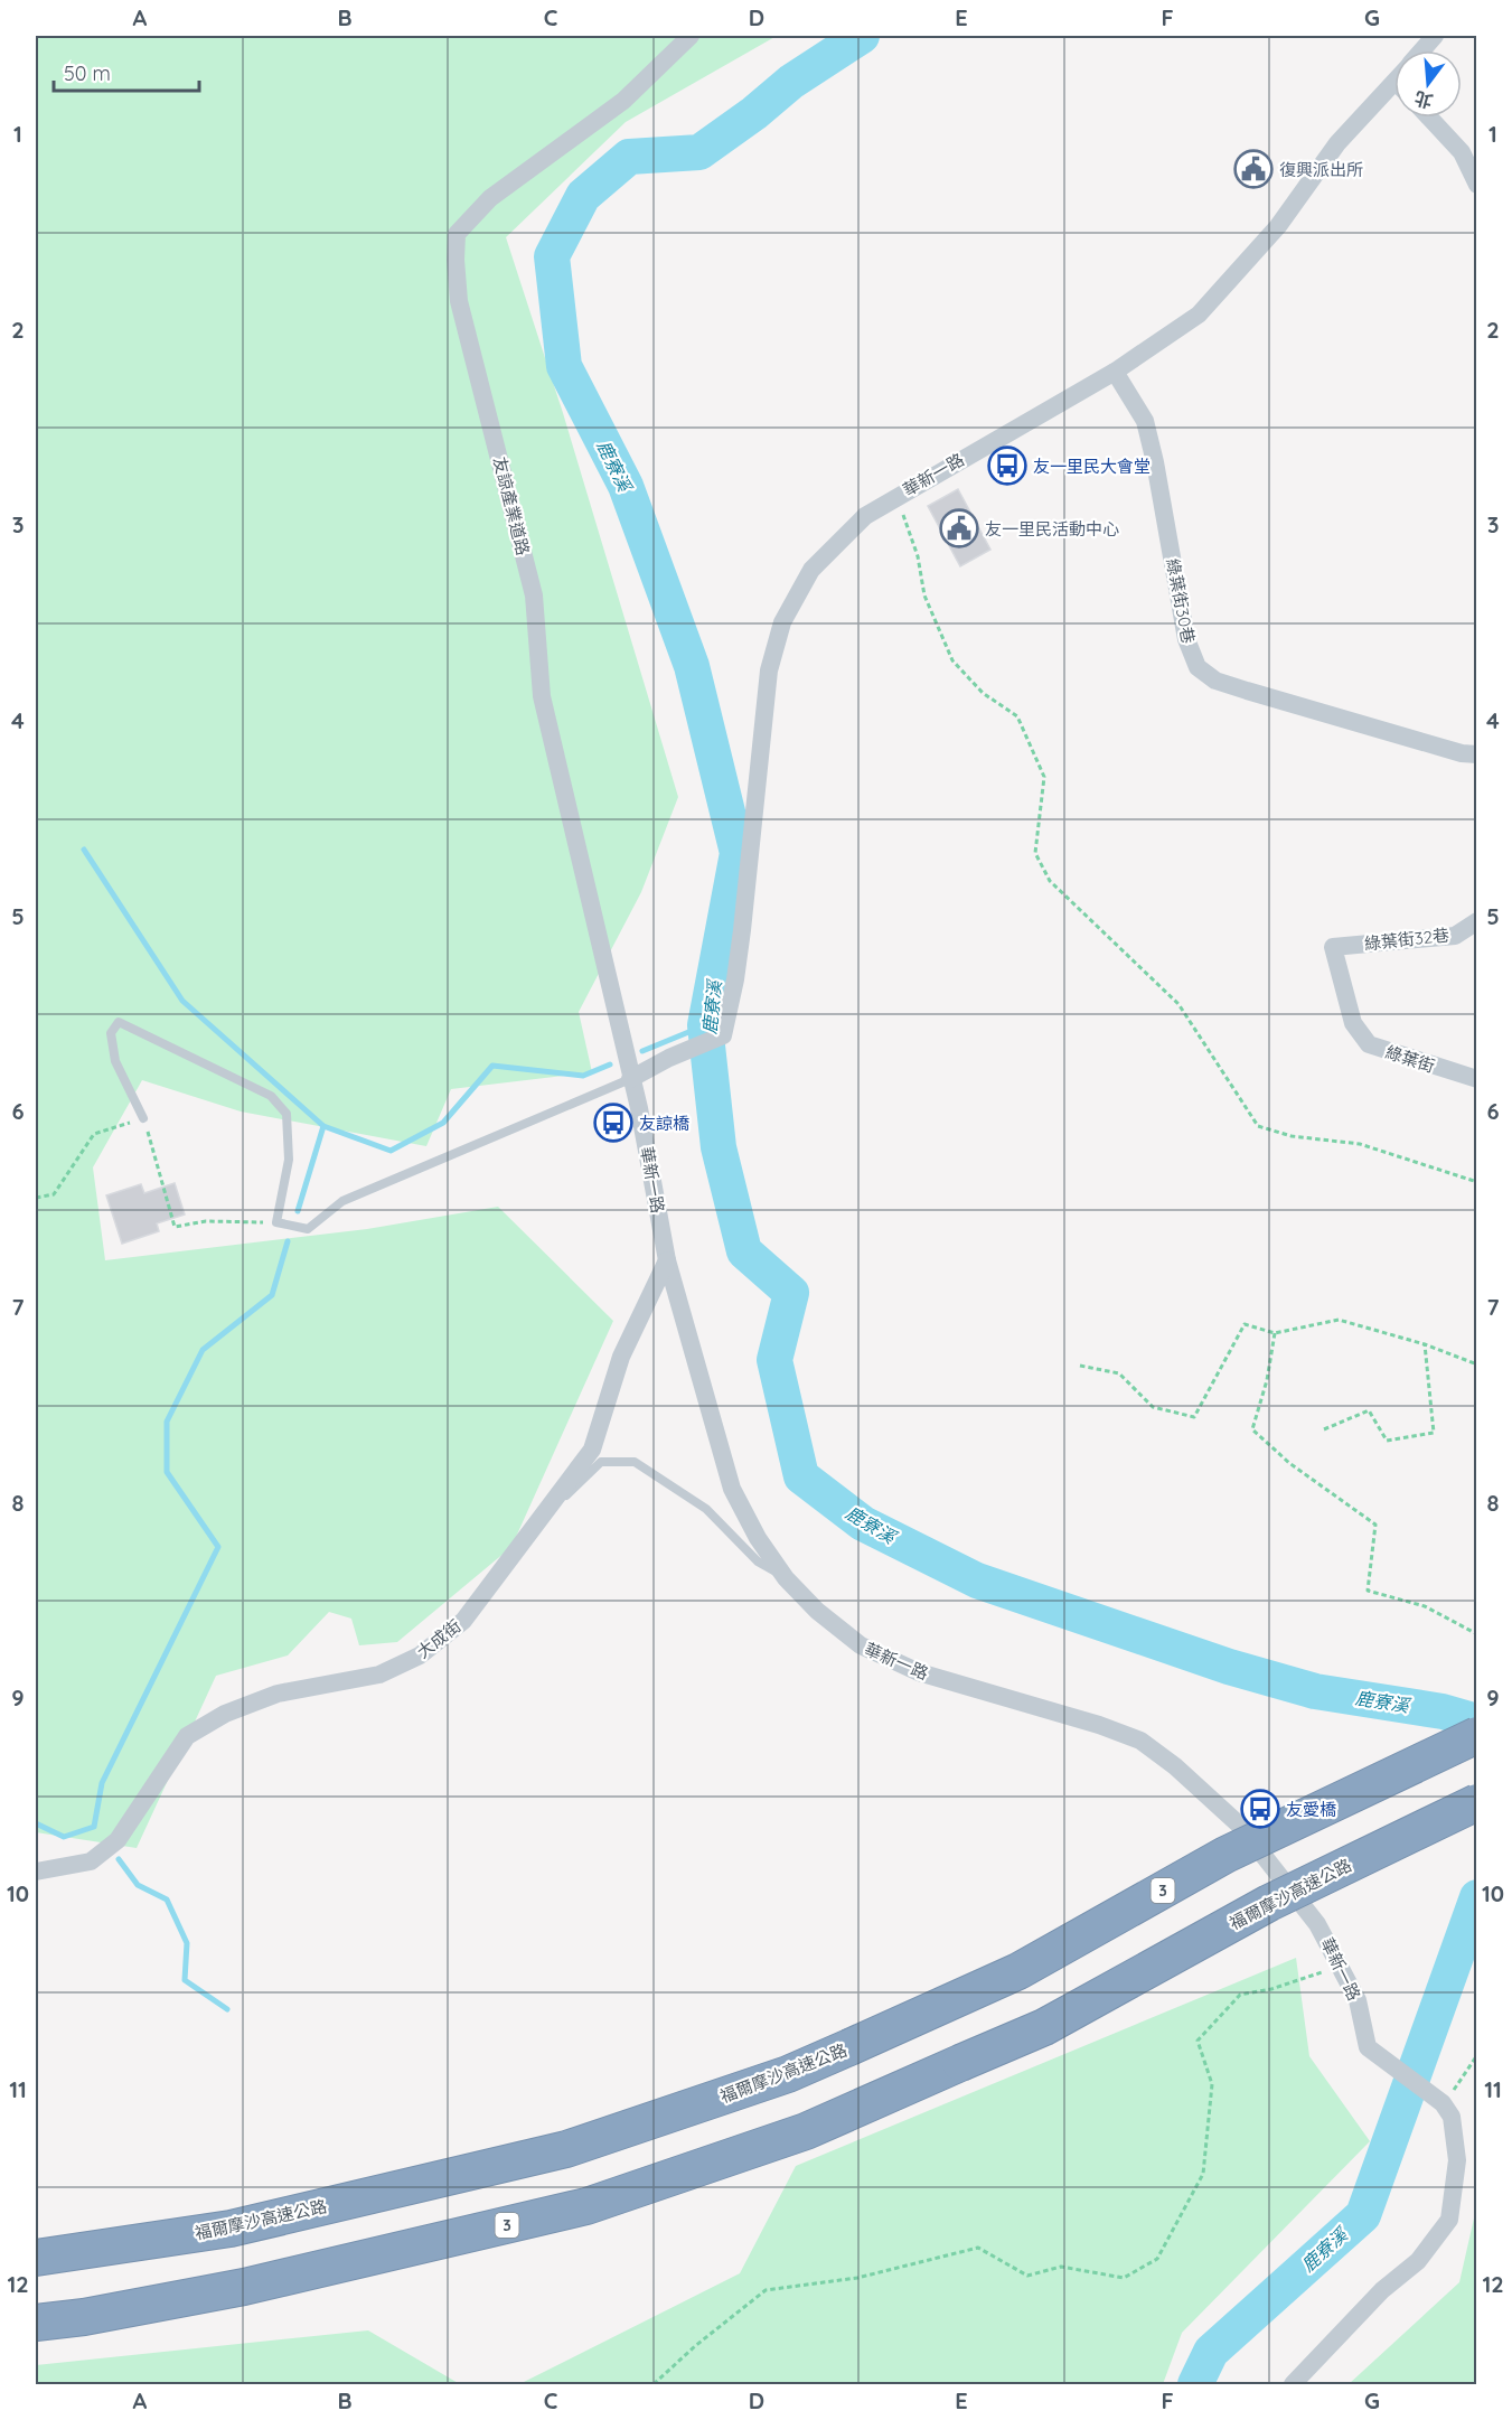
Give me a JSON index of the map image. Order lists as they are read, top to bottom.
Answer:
{
  "streets": {
    "highway": ["3", "福爾摩沙高速公路"],
    "street": [
      "華新一路",
      "友諒產業道路",
      "綠葉街30巷",
      "綠葉街32巷",
      "綠葉街",
      "大成街"
    ]
  },
  "crossings": [
    ["華新一路", "友諒產業道路"],
    ["華新一路", "綠葉街30巷"],
    ["華新一路", "大成街"],
    ["綠葉街32巷", "綠葉街"]
  ],
  "water": ["鹿寮溪"],
  "places": {
    "public building": ["復興派出所", "友一里民活動中心"],
    "bus stop": ["友一里民大會堂", "友諒橋", "友愛橋"]
  },
  "scale_bar": "50 m",
  "north": "bottom",
  "grid": {
    "columns": [
      "A",
      "B",
      "C",
      "D",
      "E",
      "F",
      "G"
    ],
    "rows": [
      "1",
      "2",
      "3",
      "4",
      "5",
      "6",
      "7",
      "8",
      "9",
      "10",
      "11",
      "12"
    ]
  }
}
